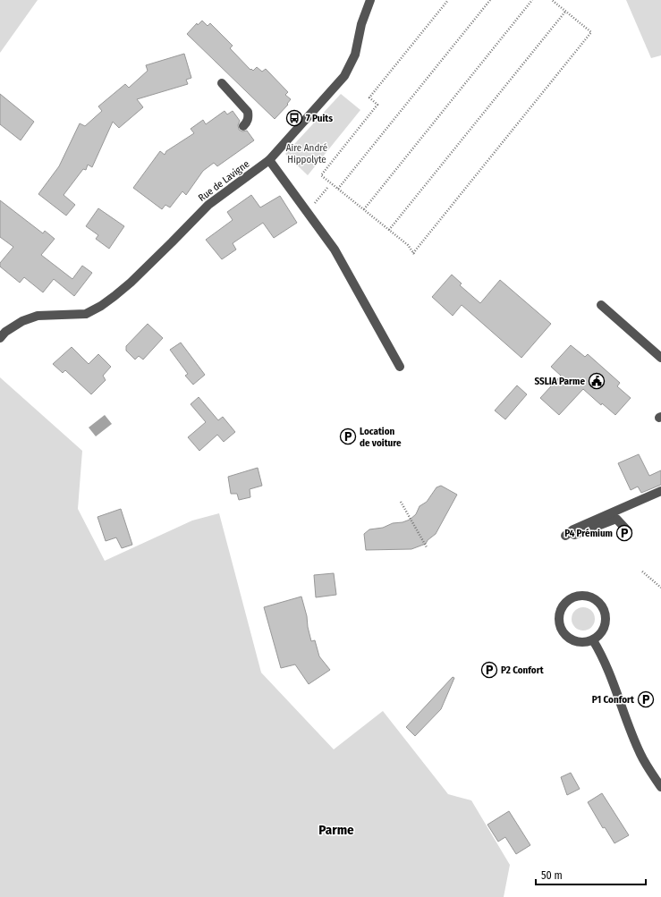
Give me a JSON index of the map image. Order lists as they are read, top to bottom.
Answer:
{
  "streets": {
    "street": ["Rue de Lavigne"]
  },
  "districts": ["Parme"],
  "parks": ["Aire André Hippolyte"],
  "places": {
    "bus stop": ["7 Puits"],
    "public building": ["SSLIA Parme"],
    "parking": [
      "Location de voiture",
      "P4 Prémium",
      "P2 Confort",
      "P1 Confort"
    ]
  },
  "scale_bar": "50 m"
}
